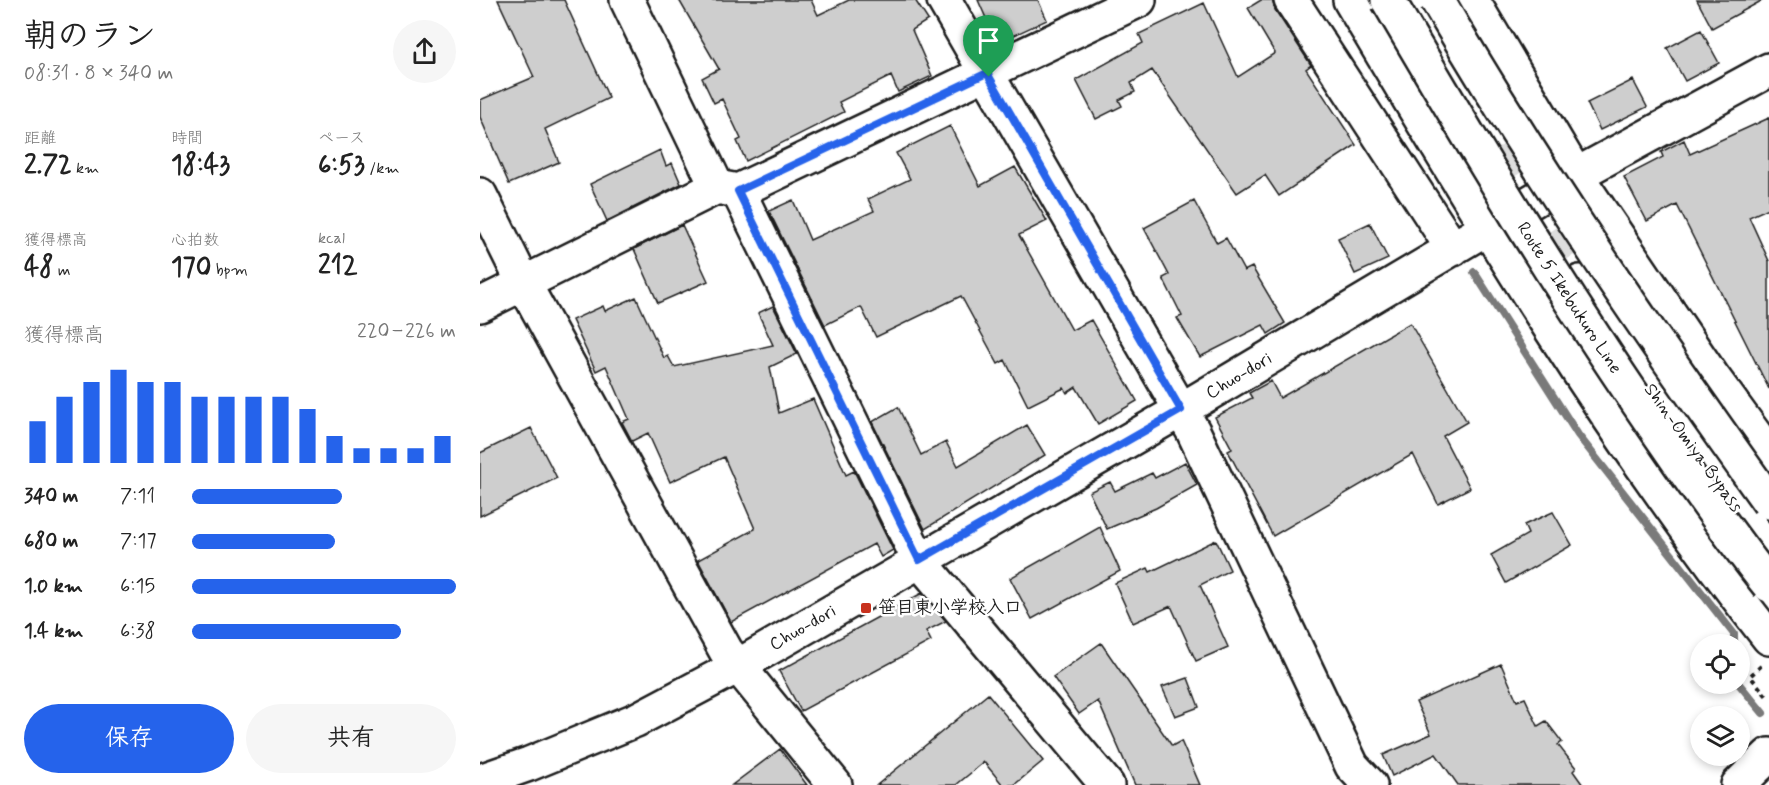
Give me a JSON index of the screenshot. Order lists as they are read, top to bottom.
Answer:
{
  "streets": {
    "main road": ["Route 5 Ikebukuro Line", "Chuo-dori", "Shin-Omiya Bypass"]
  },
  "places": {
    "transit": ["笹目東小学校入口"]
  },
  "page": {
    "heading": ["朝のラン", "08:31 · 8 × 340 m"],
    "stats": [
      ["距離", "2.72 km"],
      ["時間", "18:43"],
      ["ペース", "6:53 /km"],
      ["獲得標高", "48 m"],
      ["心拍数", "170 bpm"],
      ["kcal", "212"]
    ],
    "chart": ["獲得標高", "220–226 m"],
    "list": [
      {
        "name": "340 m",
        "note": "7:11"
      },
      {
        "name": "680 m",
        "note": "7:17"
      },
      {
        "name": "1.0 km",
        "note": "6:15"
      },
      {
        "name": "1.4 km",
        "note": "6:38"
      }
    ],
    "buttons": ["保存", "共有"]
  }
}
